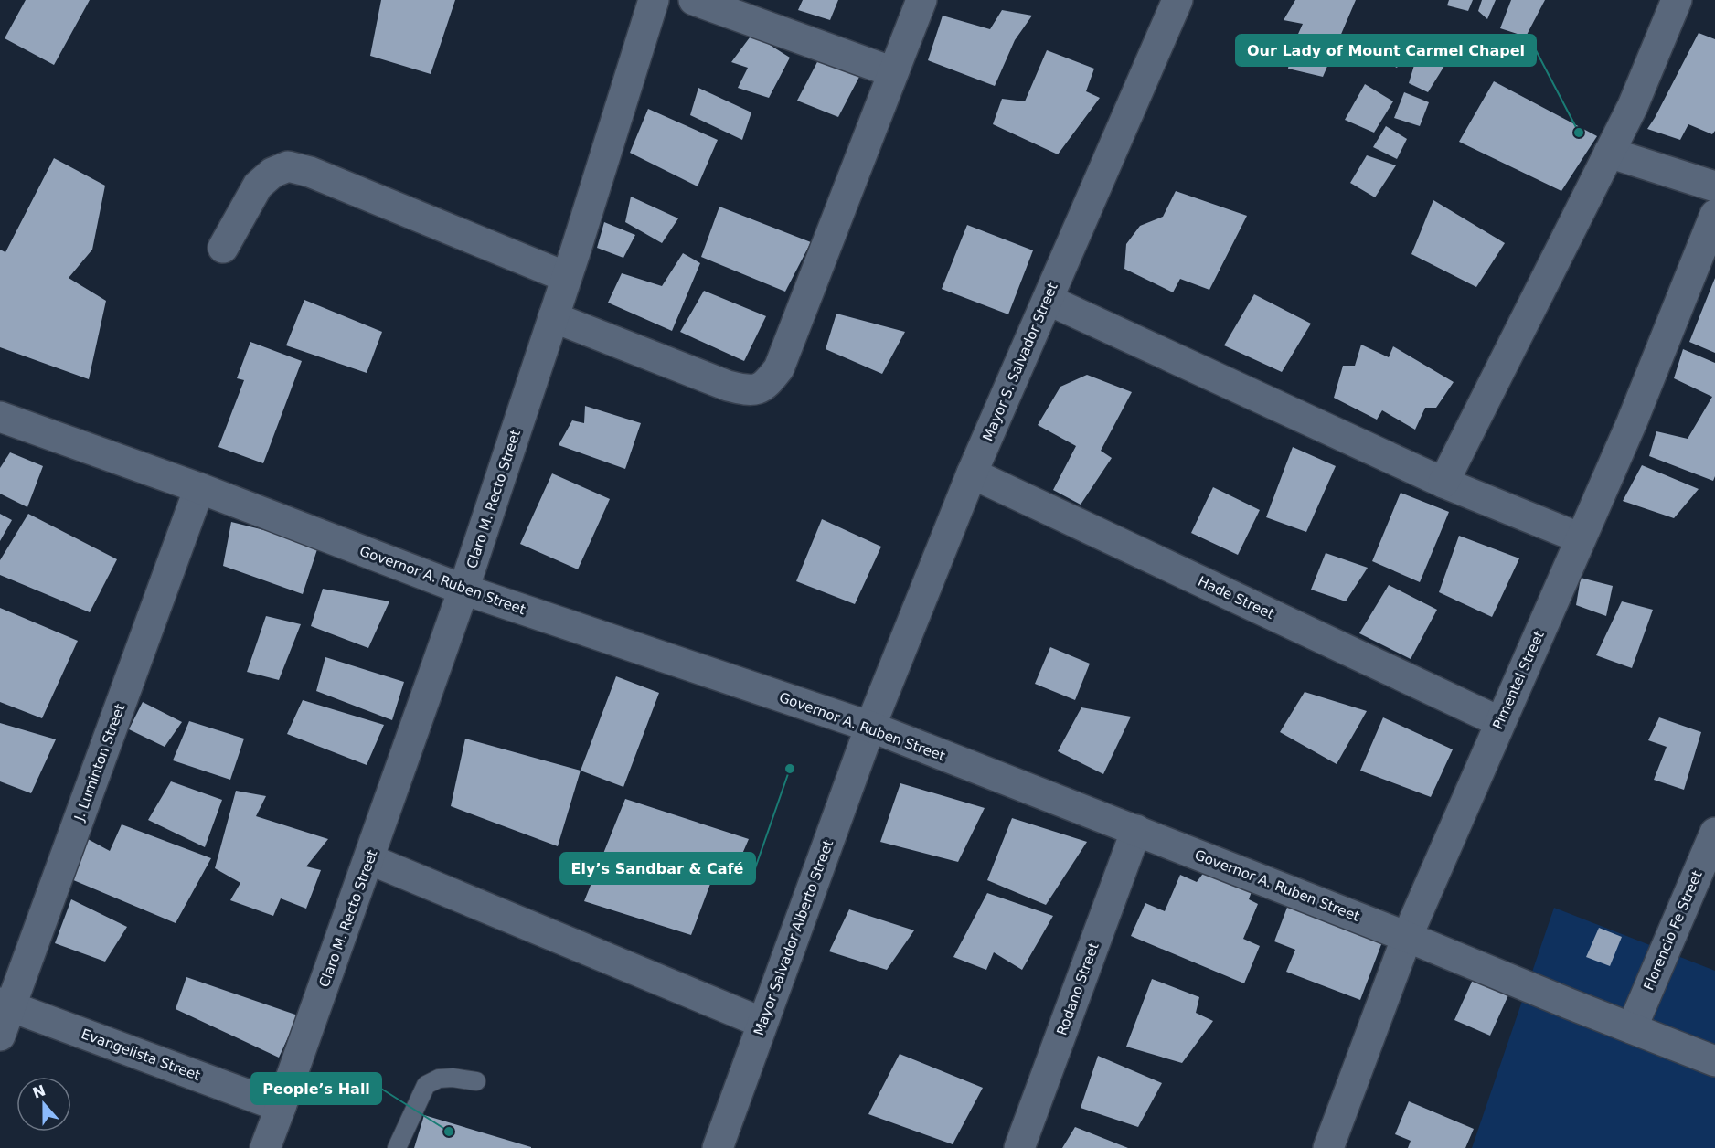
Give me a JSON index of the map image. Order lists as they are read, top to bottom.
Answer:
{
  "streets": {
    "street": [
      "Mayor S. Salvador Street",
      "Claro M. Recto Street",
      "Governor A. Ruben Street",
      "Hade Street",
      "Pimentel Street",
      "J. Luminton Street",
      "Florencio Fe Street",
      "Mayor Salvador Alberto Street",
      "Rodano Street",
      "Evangelista Street"
    ]
  },
  "crossings": [
    ["Mayor S. Salvador Street", "Governor A. Ruben Street"],
    ["Mayor S. Salvador Street", "Hade Street"],
    ["Mayor S. Salvador Street", "Mayor Salvador Alberto Street"],
    ["Claro M. Recto Street", "Governor A. Ruben Street"],
    ["Claro M. Recto Street", "Evangelista Street"],
    ["Governor A. Ruben Street", "Pimentel Street"],
    ["Governor A. Ruben Street", "J. Luminton Street"],
    ["Governor A. Ruben Street", "Florencio Fe Street"],
    ["Governor A. Ruben Street", "Mayor Salvador Alberto Street"],
    ["Governor A. Ruben Street", "Rodano Street"],
    ["Hade Street", "Pimentel Street"],
    ["J. Luminton Street", "Evangelista Street"]
  ],
  "places": ["Our Lady of Mount Carmel Chapel", "Ely’s Sandbar & Café", "People’s Hall"],
  "north": "top"
}
